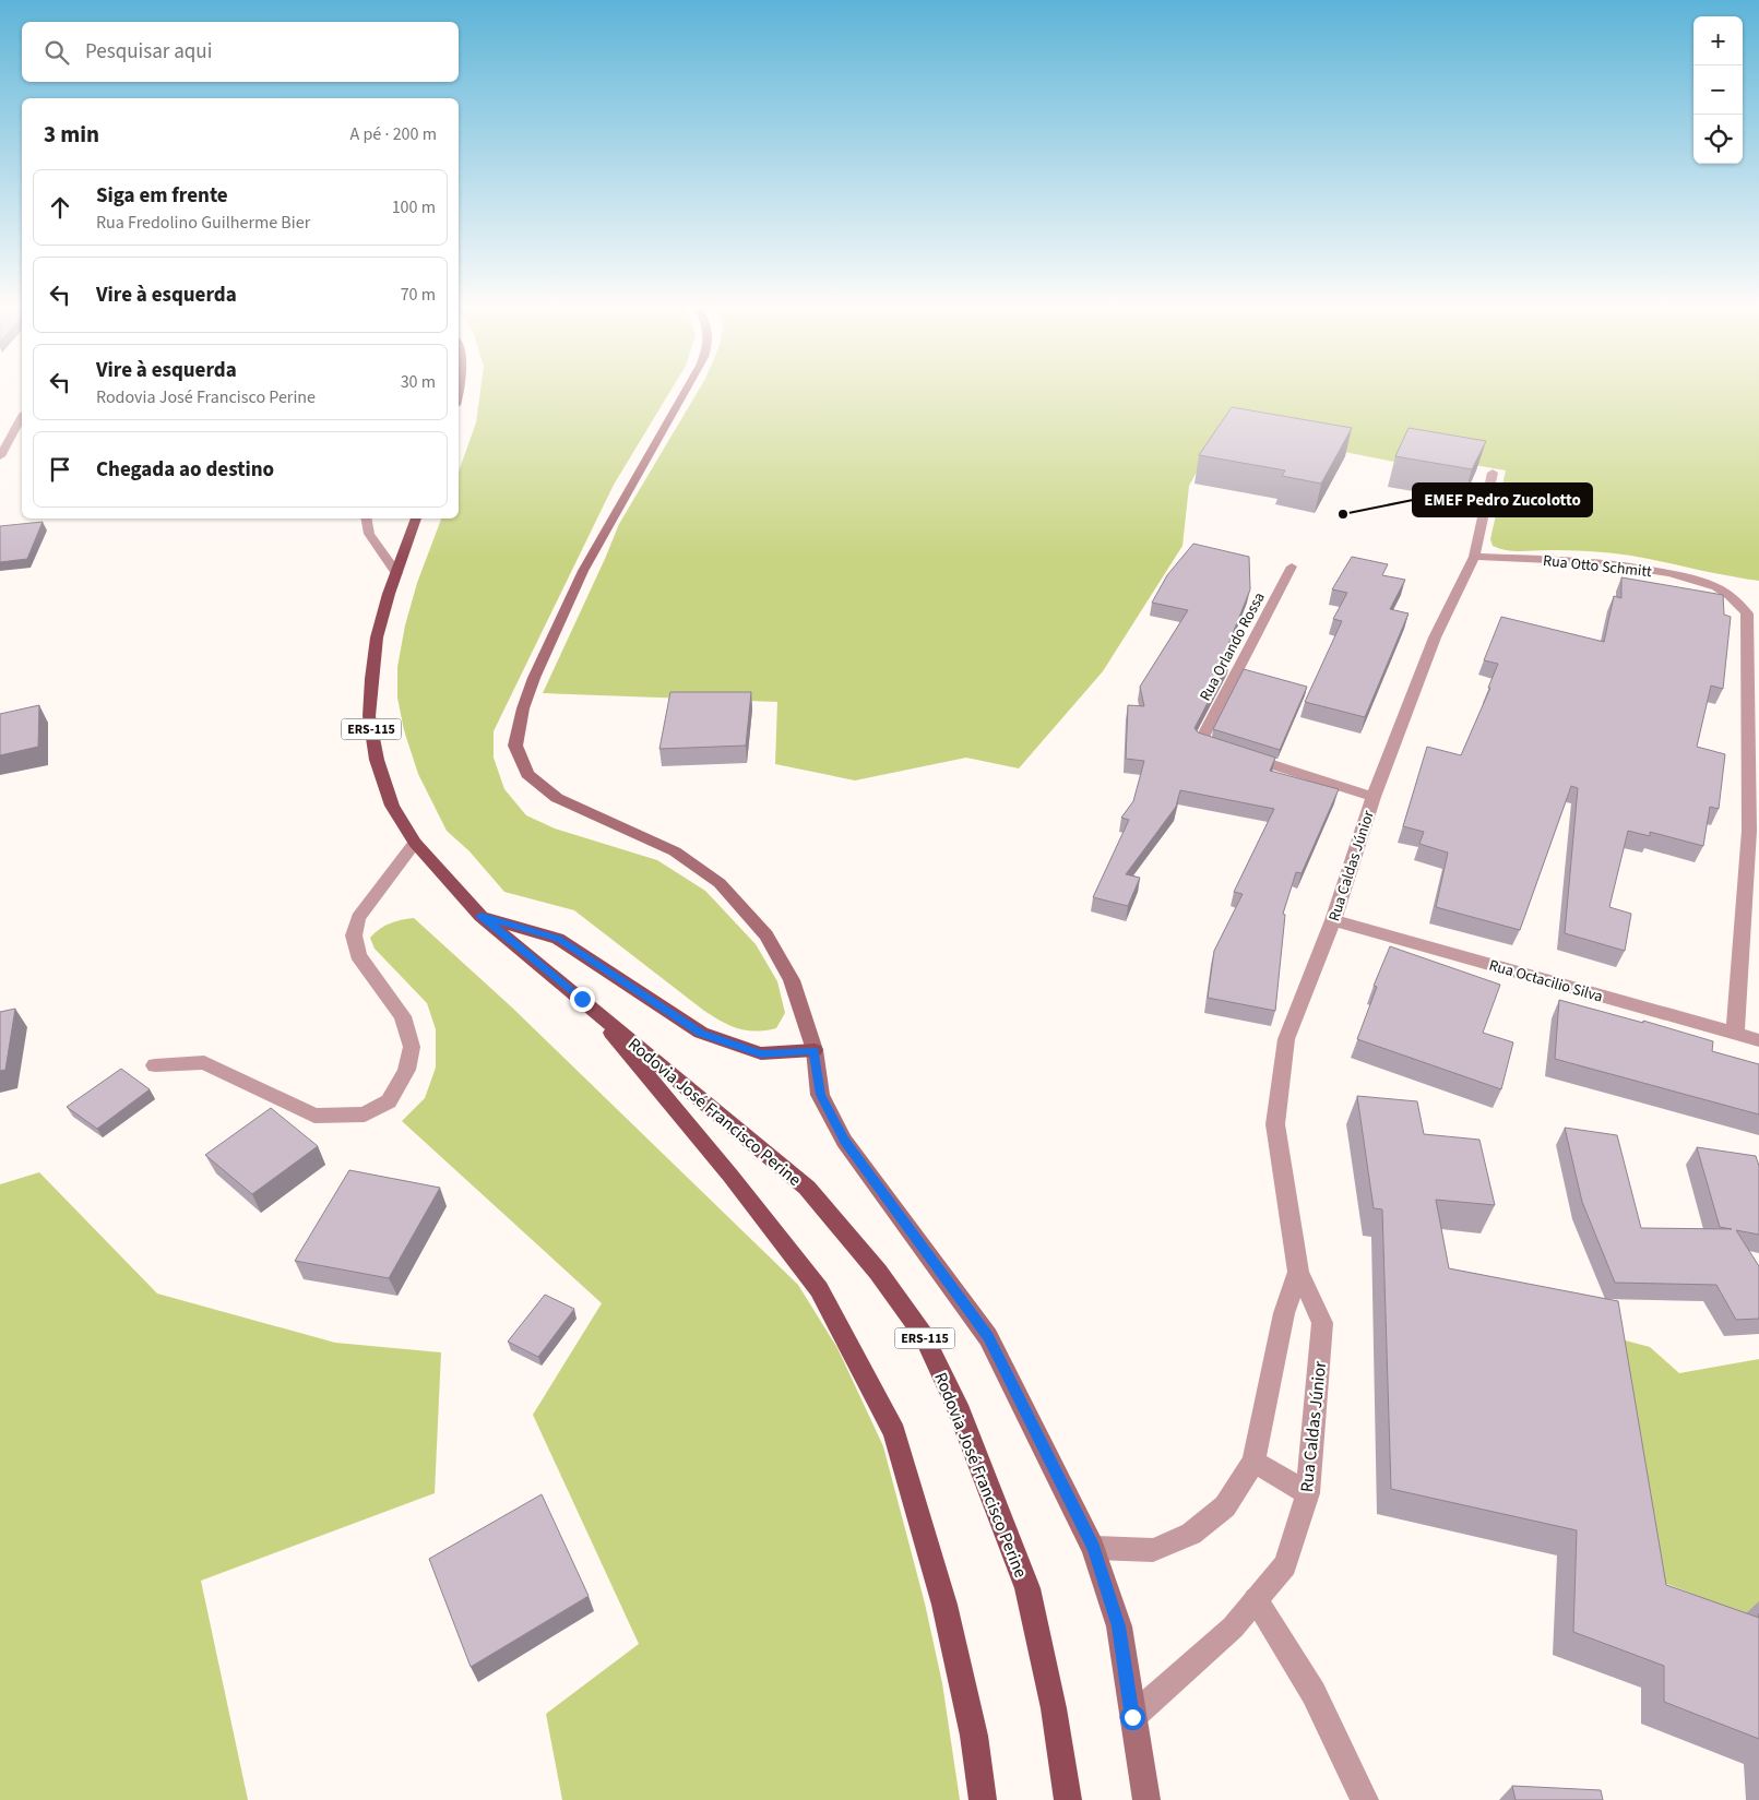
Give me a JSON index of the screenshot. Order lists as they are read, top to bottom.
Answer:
{
  "streets": {
    "main road": ["ERS-115", "Rodovia José Francisco Perine"],
    "street": [
      "Rua Otto Schmitt",
      "Rua Orlando Rossa",
      "Rua Caldas Júnior",
      "Rua Octacilio Silva"
    ]
  },
  "crossings": [
    ["Rua Otto Schmitt", "Rua Caldas Júnior"],
    ["Rua Otto Schmitt", "Rua Octacilio Silva"],
    ["Rua Orlando Rossa", "Rua Caldas Júnior"],
    ["Rua Caldas Júnior", "Rua Octacilio Silva"]
  ],
  "places": ["EMEF Pedro Zucolotto"],
  "page": {
    "map_buttons": ["+", "−"],
    "search": "Pesquisar aqui",
    "heading": ["3 min", "A pé · 200 m"],
    "list": [
      ["Siga em frente", "Rua Fredolino Guilherme Bier", "100 m"],
      ["Vire à esquerda", "70 m"],
      ["Vire à esquerda", "Rodovia José Francisco Perine", "30 m"],
      "Chegada ao destino"
    ]
  }
}
